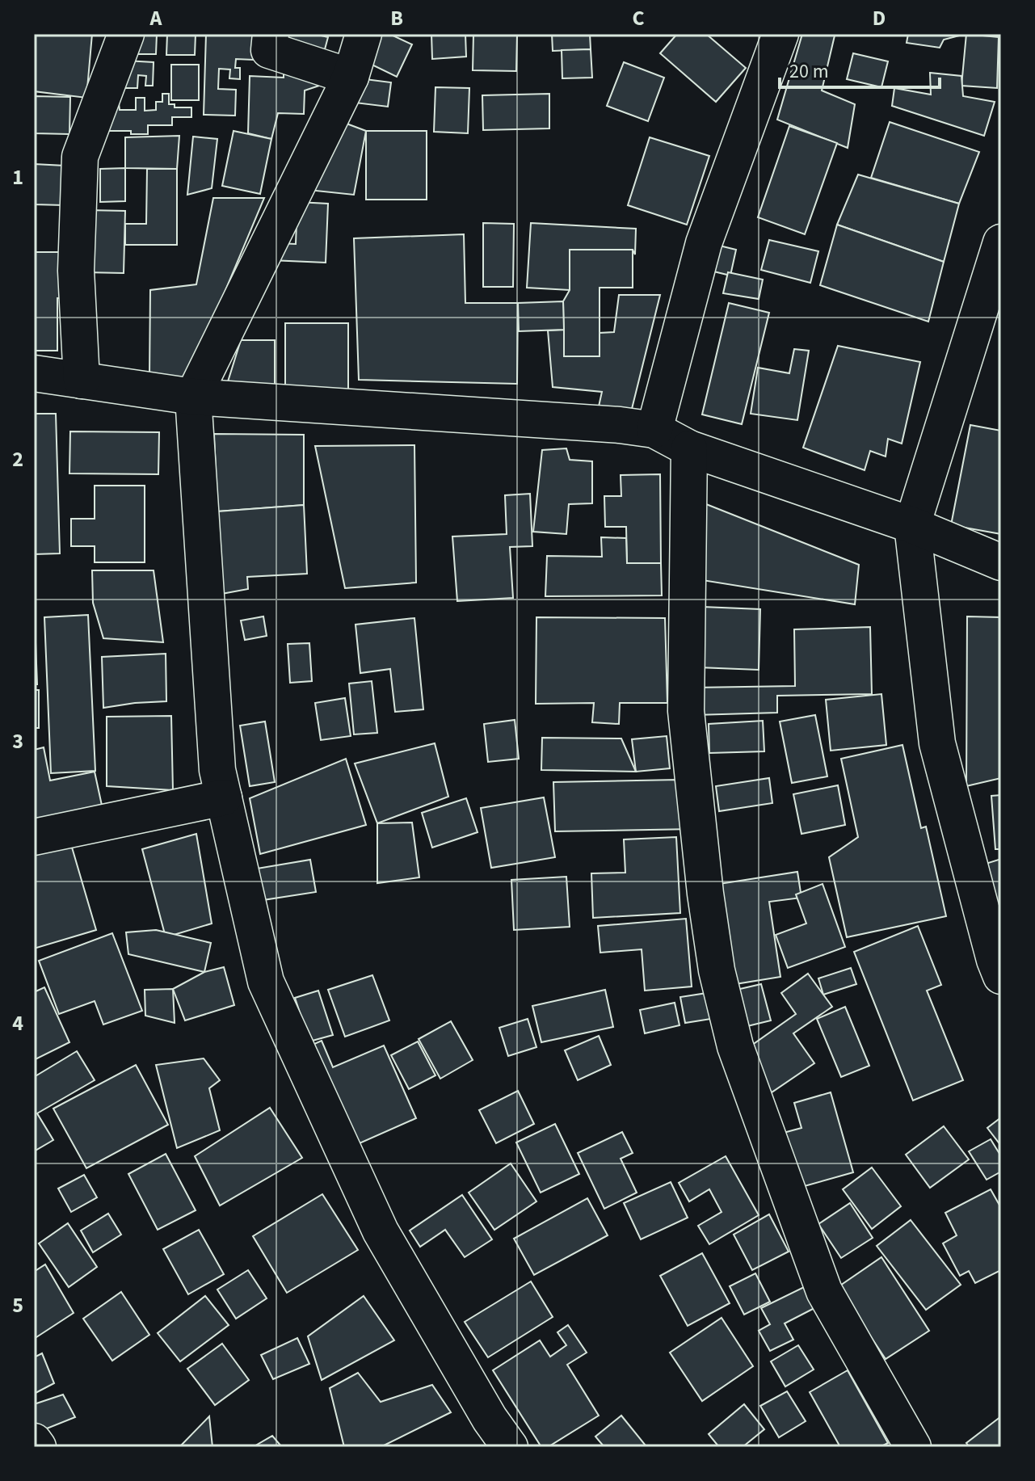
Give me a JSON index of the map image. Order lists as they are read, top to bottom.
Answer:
{
  "scale_bar": "20 m",
  "grid": {
    "columns": [
      "A",
      "B",
      "C",
      "D"
    ],
    "rows": [
      "1",
      "2",
      "3",
      "4",
      "5"
    ]
  }
}
